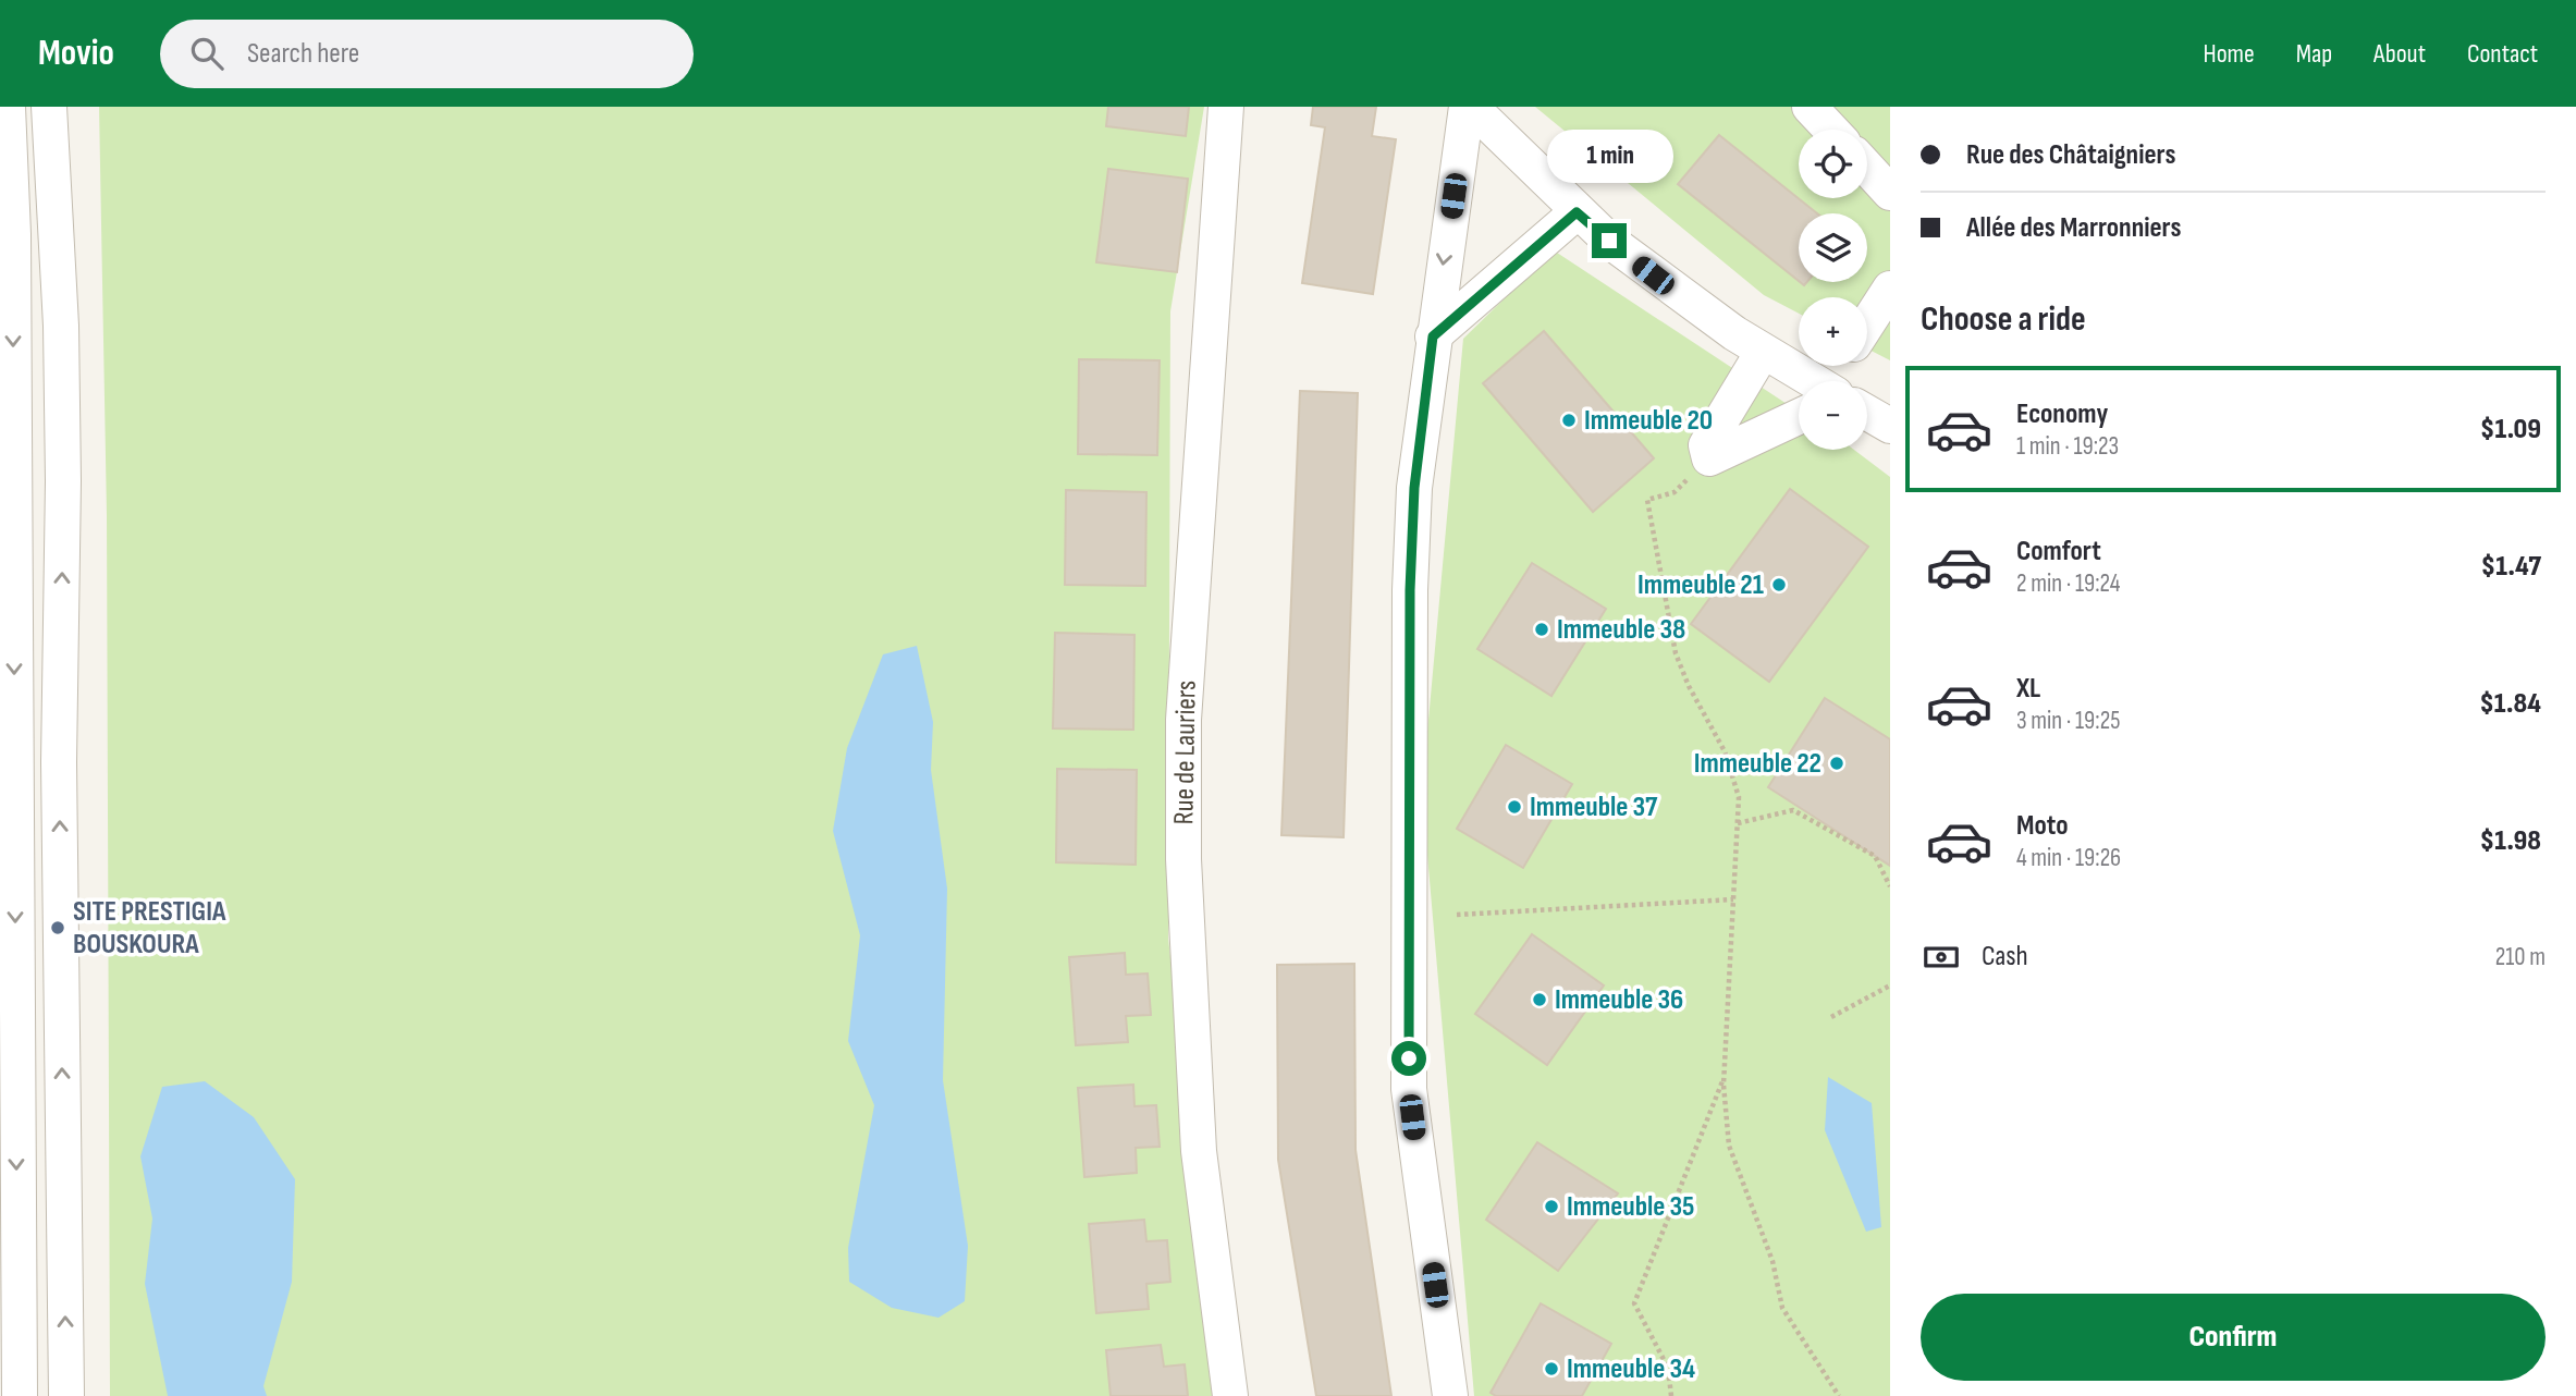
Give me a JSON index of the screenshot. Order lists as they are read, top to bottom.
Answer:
{
  "streets": {
    "street": ["Rue de Lauriers"]
  },
  "places": [
    "Immeuble 20",
    "Immeuble 21",
    "Immeuble 38",
    "Immeuble 22",
    "Immeuble 37",
    "SITE PRESTIGIA BOUSKOURA",
    "Immeuble 36",
    "Immeuble 35",
    "Immeuble 34"
  ],
  "page": {
    "header": "Movio",
    "search": "Search here",
    "nav": [
      "Home",
      "Map",
      "About",
      "Contact"
    ],
    "banner": ["Rue des Châtaigniers", "Allée des Marronniers"],
    "map_buttons": ["+", "−"],
    "bubble": "1 min",
    "heading": "Choose a ride",
    "list": [
      {
        "name": "Economy",
        "note": "1 min · 19:23",
        "value": "$1.09"
      },
      {
        "name": "Comfort",
        "note": "2 min · 19:24",
        "value": "$1.47"
      },
      {
        "name": "XL",
        "note": "3 min · 19:25",
        "value": "$1.84"
      },
      {
        "name": "Moto",
        "note": "4 min · 19:26",
        "value": "$1.98"
      }
    ],
    "pay": ["Cash", "210 m"],
    "buttons": "Confirm"
  }
}
